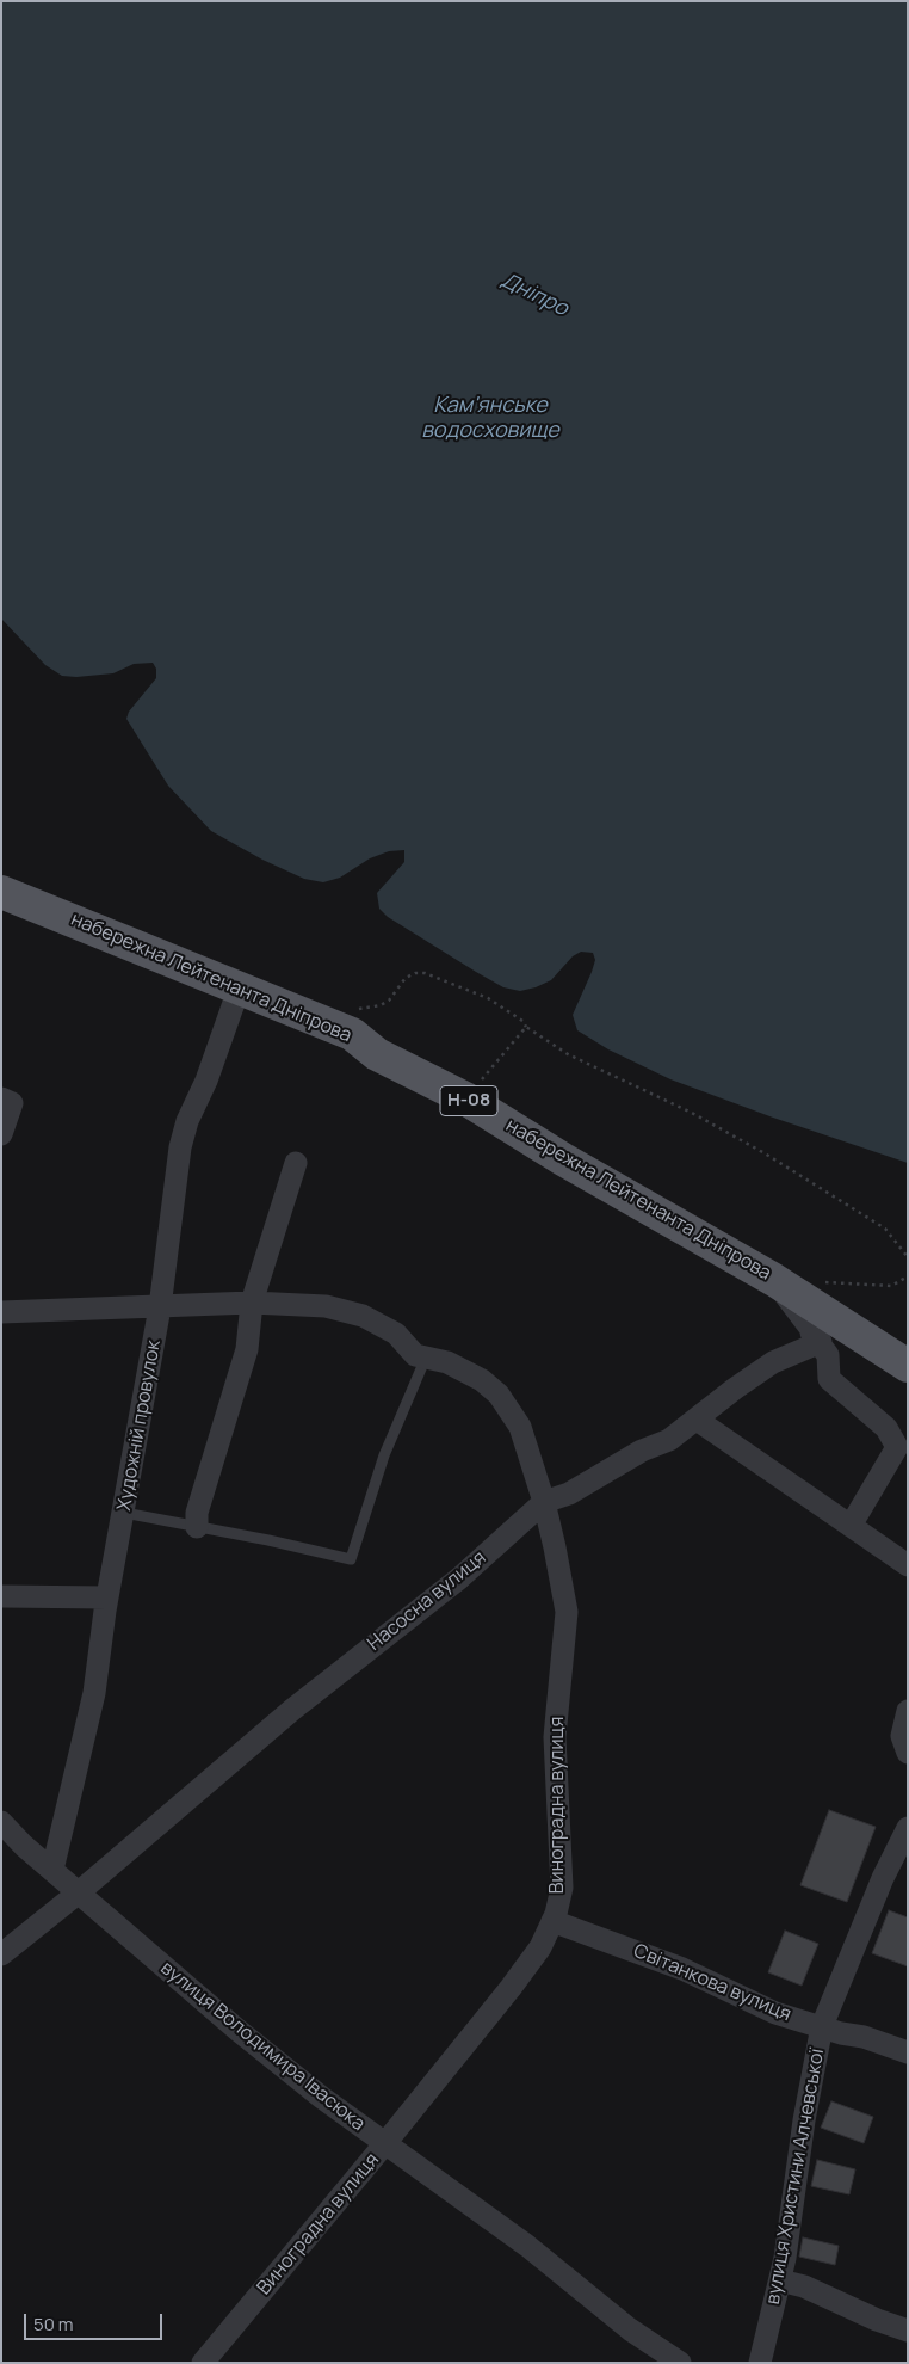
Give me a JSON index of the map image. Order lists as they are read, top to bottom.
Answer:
{
  "streets": {
    "main road": ["набережна Лейтенанта Дніпрова", "Н-08"],
    "street": [
      "Художній провулок",
      "Насосна вулиця",
      "Виноградна вулиця",
      "Світанкова вулиця",
      "вулиця Володимира Івасюка",
      "вулиця Христини Алчевської"
    ]
  },
  "crossings": [
    ["набережна Лейтенанта Дніпрова", "Художній провулок"],
    ["набережна Лейтенанта Дніпрова", "Насосна вулиця"],
    ["Художній провулок", "Виноградна вулиця"],
    ["Художній провулок", "вулиця Володимира Івасюка"],
    ["Насосна вулиця", "Виноградна вулиця"],
    ["Насосна вулиця", "вулиця Володимира Івасюка"],
    ["Виноградна вулиця", "Світанкова вулиця"],
    ["Виноградна вулиця", "вулиця Володимира Івасюка"],
    ["Світанкова вулиця", "вулиця Христини Алчевської"]
  ],
  "water": ["Дніпро", "Кам'янське водосховище"],
  "scale_bar": "50 m"
}
